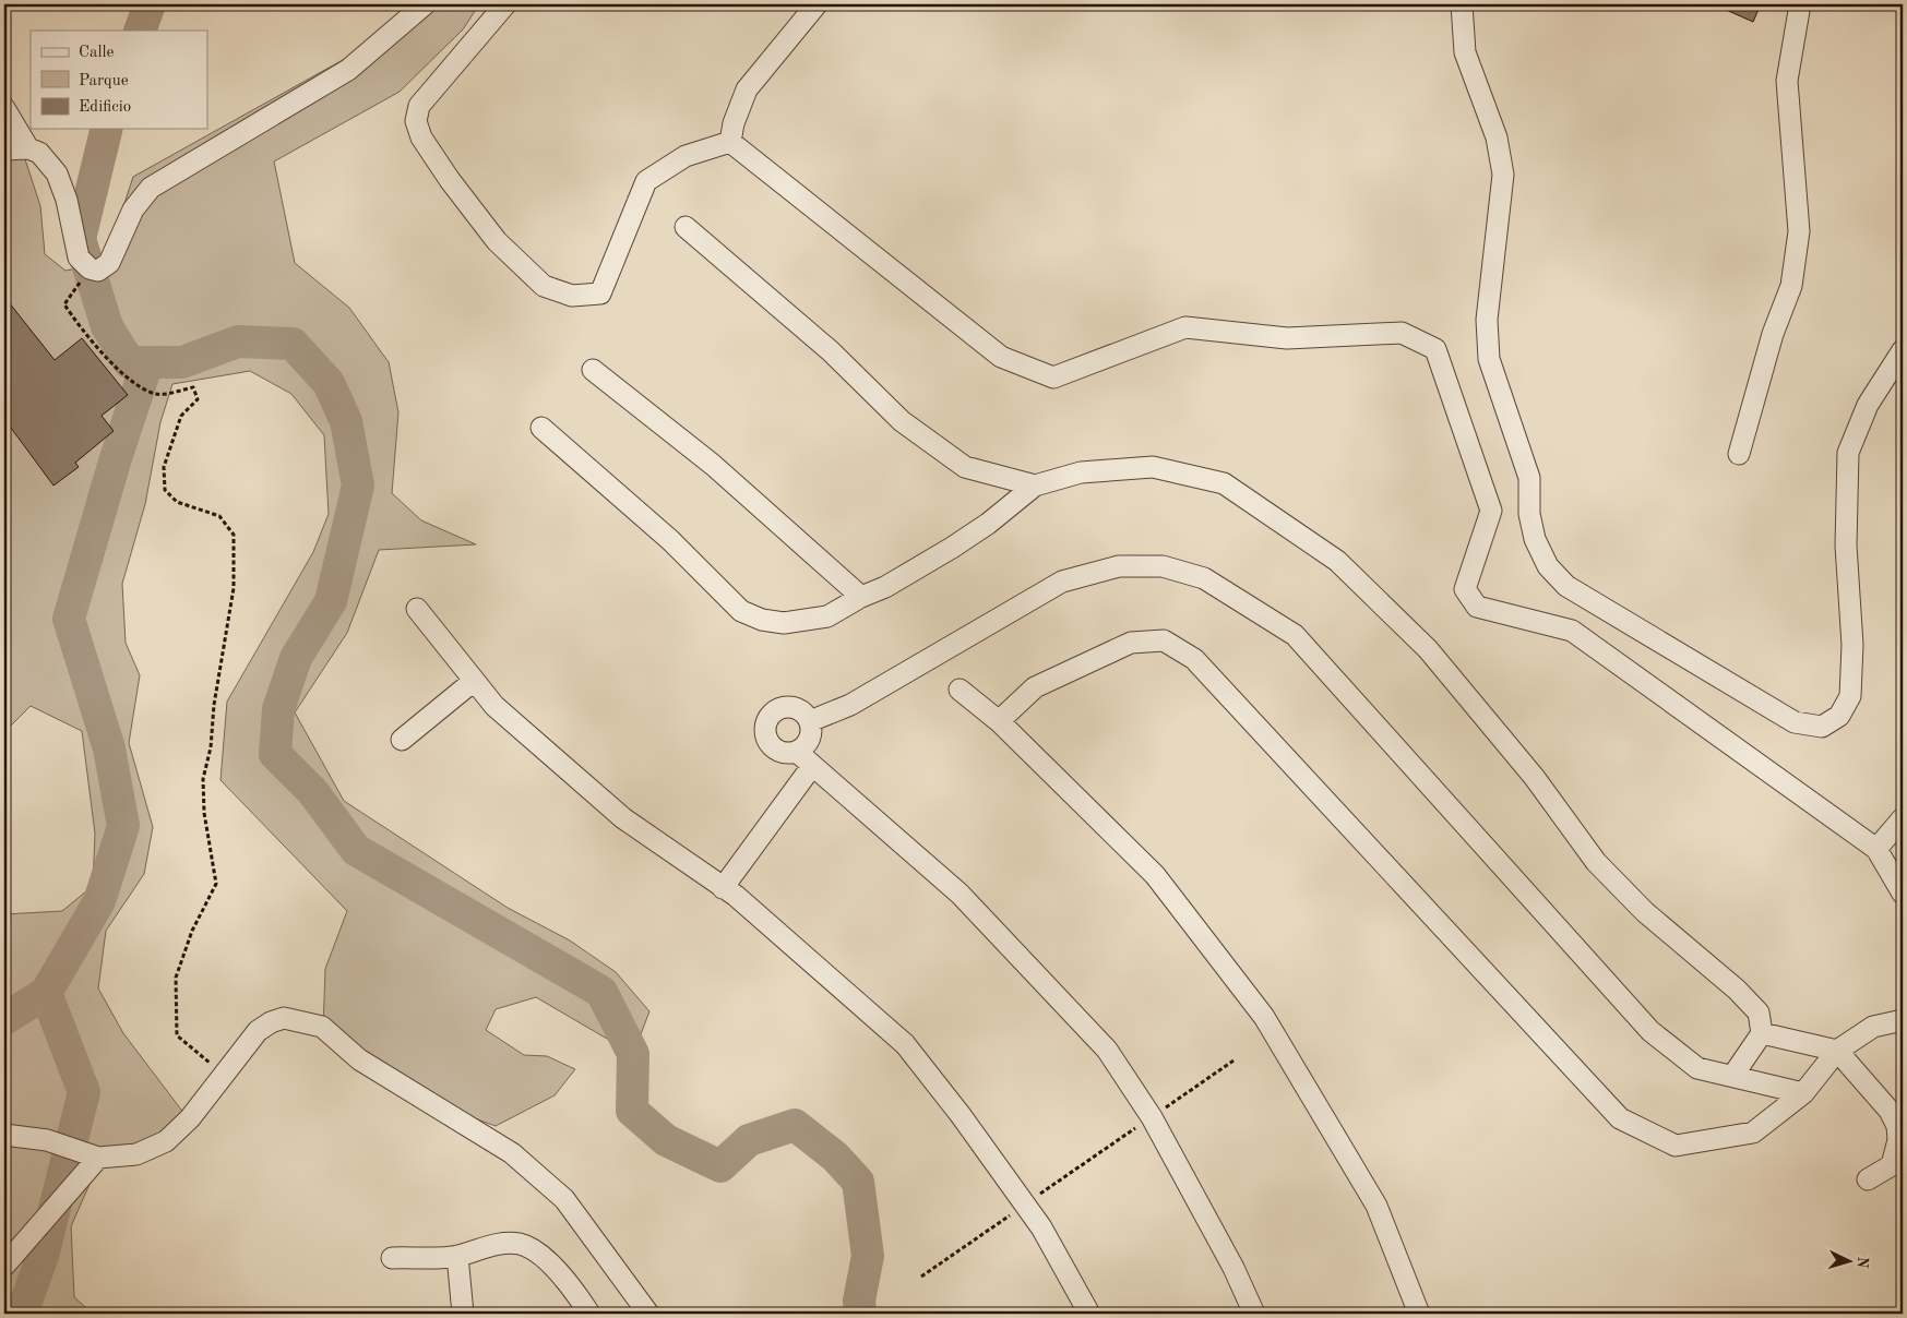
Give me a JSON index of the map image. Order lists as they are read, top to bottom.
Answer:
{
  "legend": ["Calle", "Parque", "Edificio"],
  "north": "right"
}
